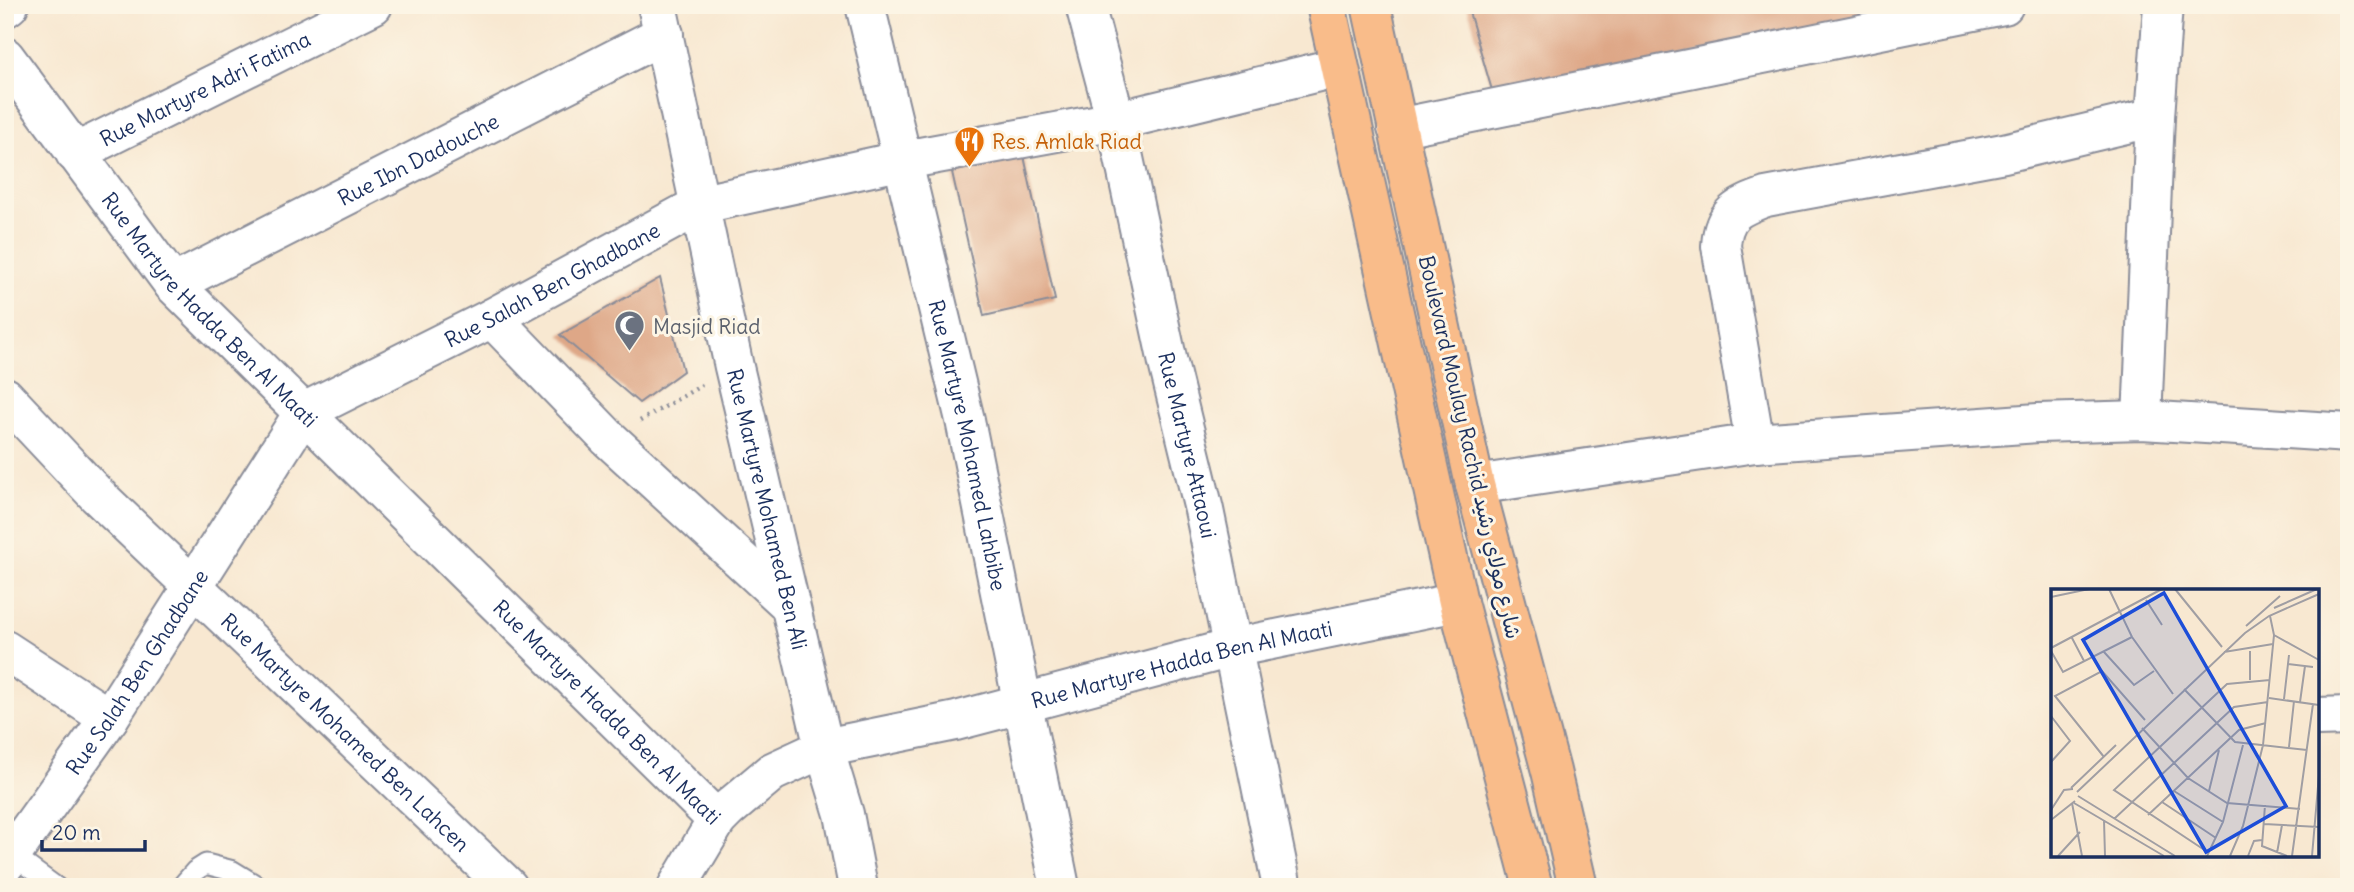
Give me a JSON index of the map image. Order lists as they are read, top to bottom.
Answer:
{
  "streets": {
    "main road": ["Boulevard Moulay Rachid شارع مولاي رشيد"],
    "street": [
      "Rue Martyre Adri Fatima",
      "Rue Ibn Dadouche",
      "Rue Salah Ben Ghadbane",
      "Rue Martyre Hadda Ben Al Maati",
      "Rue Martyre Mohamed Lahbibe",
      "Rue Martyre Attaoui",
      "Rue Martyre Mohamed Ben Ali",
      "Rue Martyre Mohamed Ben Lahcen"
    ]
  },
  "crossings": [
    ["Rue Martyre Adri Fatima", "Rue Martyre Hadda Ben Al Maati"],
    ["Rue Ibn Dadouche", "Rue Martyre Hadda Ben Al Maati"],
    ["Rue Ibn Dadouche", "Rue Martyre Mohamed Ben Ali"],
    ["Rue Salah Ben Ghadbane", "Rue Martyre Hadda Ben Al Maati"],
    ["Rue Salah Ben Ghadbane", "Rue Martyre Mohamed Lahbibe"],
    ["Rue Salah Ben Ghadbane", "Rue Martyre Attaoui"],
    ["Rue Salah Ben Ghadbane", "Rue Martyre Mohamed Ben Ali"],
    ["Rue Salah Ben Ghadbane", "Rue Martyre Mohamed Ben Lahcen"],
    ["Rue Martyre Hadda Ben Al Maati", "Rue Martyre Mohamed Lahbibe"],
    ["Rue Martyre Hadda Ben Al Maati", "Rue Martyre Attaoui"],
    ["Rue Martyre Hadda Ben Al Maati", "Rue Martyre Mohamed Ben Ali"]
  ],
  "places": {
    "restaurant": ["Res. Amlak Riad"],
    "mosque": ["Masjid Riad"]
  },
  "scale_bar": "20 m"
}
